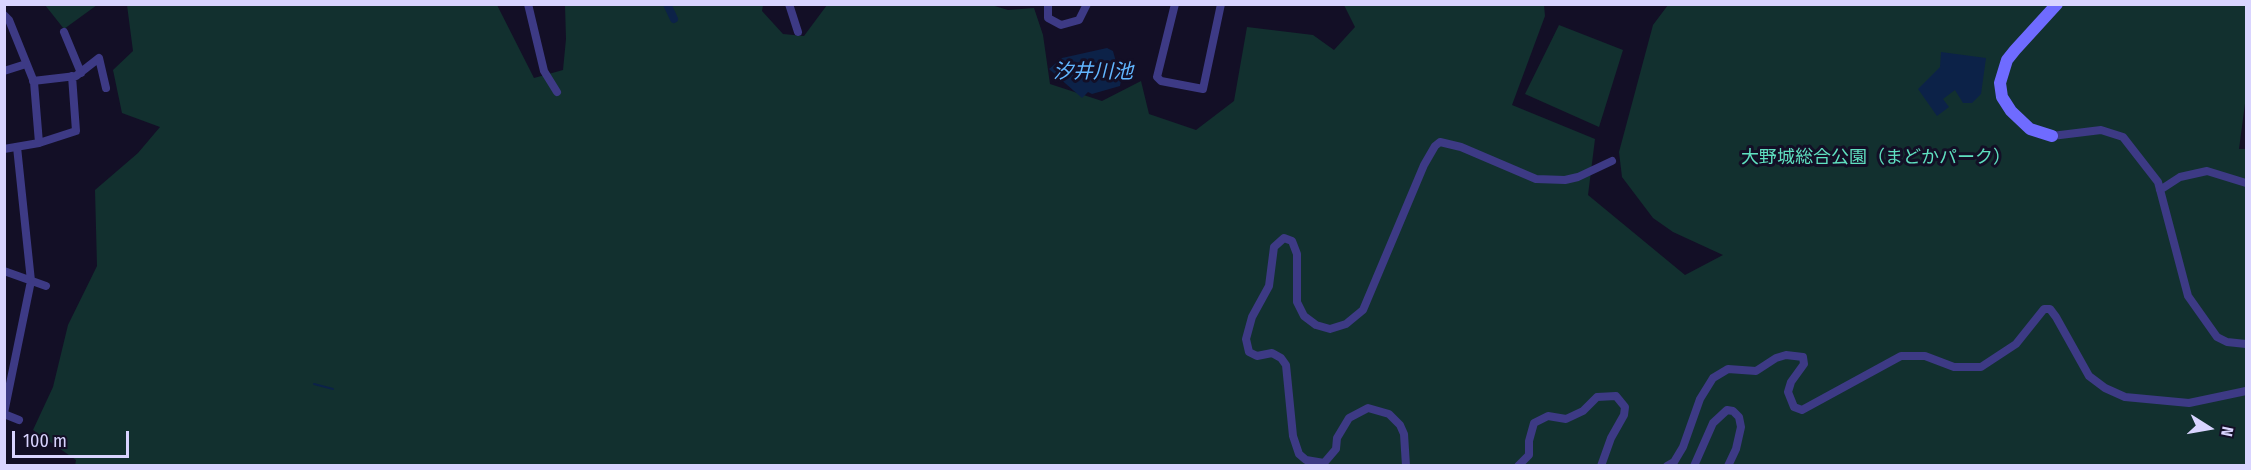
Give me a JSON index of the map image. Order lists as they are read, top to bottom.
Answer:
{
  "water": ["汐井川池"],
  "parks": ["大野城総合公園（まどかパーク）"],
  "scale_bar": "100 m",
  "north": "right"
}
